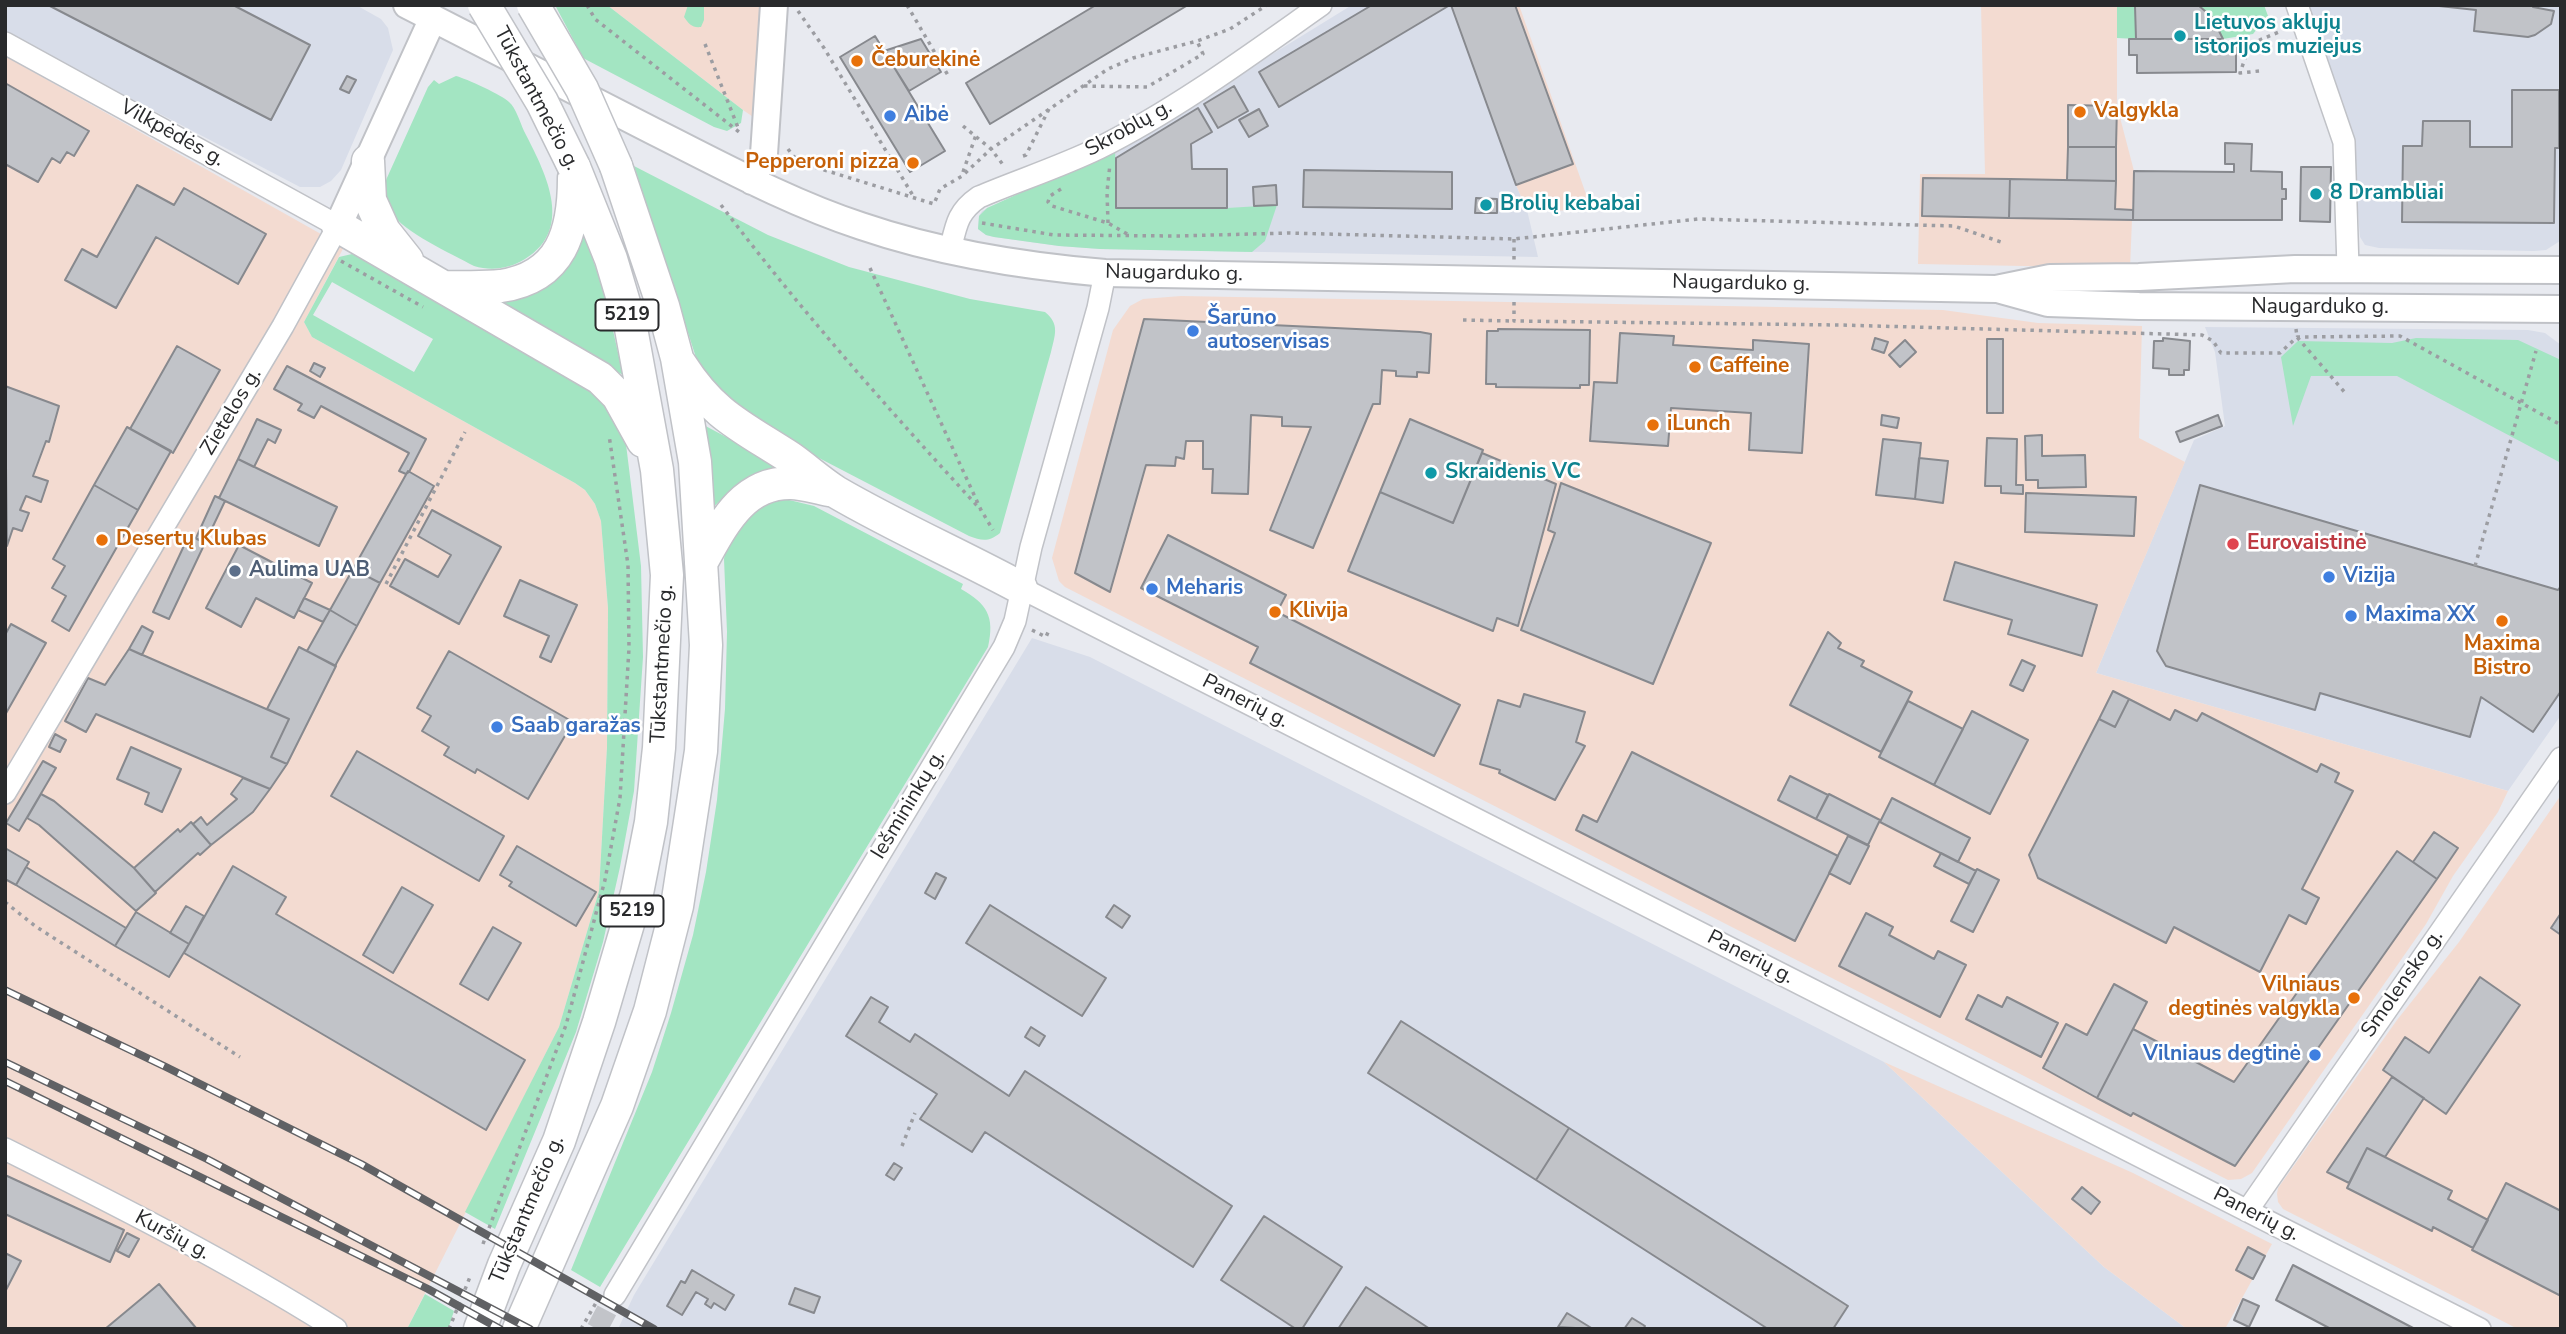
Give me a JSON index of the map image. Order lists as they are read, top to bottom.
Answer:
{
  "streets": {
    "highway": ["Tūkstantmečio g.", "5219"],
    "main road": ["Naugarduko g.", "Zietelos g."],
    "street": [
      "Skroblų g.",
      "Vilkpėdės g.",
      "Panerių g.",
      "Iešmininkų g.",
      "Smolensko g.",
      "Kuršių g."
    ]
  },
  "crossings": [
    ["Skroblų g.", "Naugarduko g."],
    ["Vilkpėdės g.", "Zietelos g."],
    ["Naugarduko g.", "Zietelos g."],
    ["Naugarduko g.", "Iešmininkų g."],
    ["Panerių g.", "Iešmininkų g."],
    ["Panerių g.", "Smolensko g."]
  ],
  "places": [
    "Lietuvos aklųjų istorijos muziejus",
    "Čeburekinė",
    "Valgykla",
    "Aibė",
    "Pepperoni pizza",
    "8 Drambliai",
    "Brolių kebabai",
    "Šarūno autoservisas",
    "Caffeine",
    "iLunch",
    "Skraidenis VC",
    "Desertų Klubas",
    "Eurovaistinė",
    "Aulima UAB",
    "Vizija",
    "Meharis",
    "Klivija",
    "Maxima XX",
    "Maxima Bistro",
    "Saab garažas",
    "Vilniaus degtinės valgykla",
    "Vilniaus degtinė"
  ]
}
